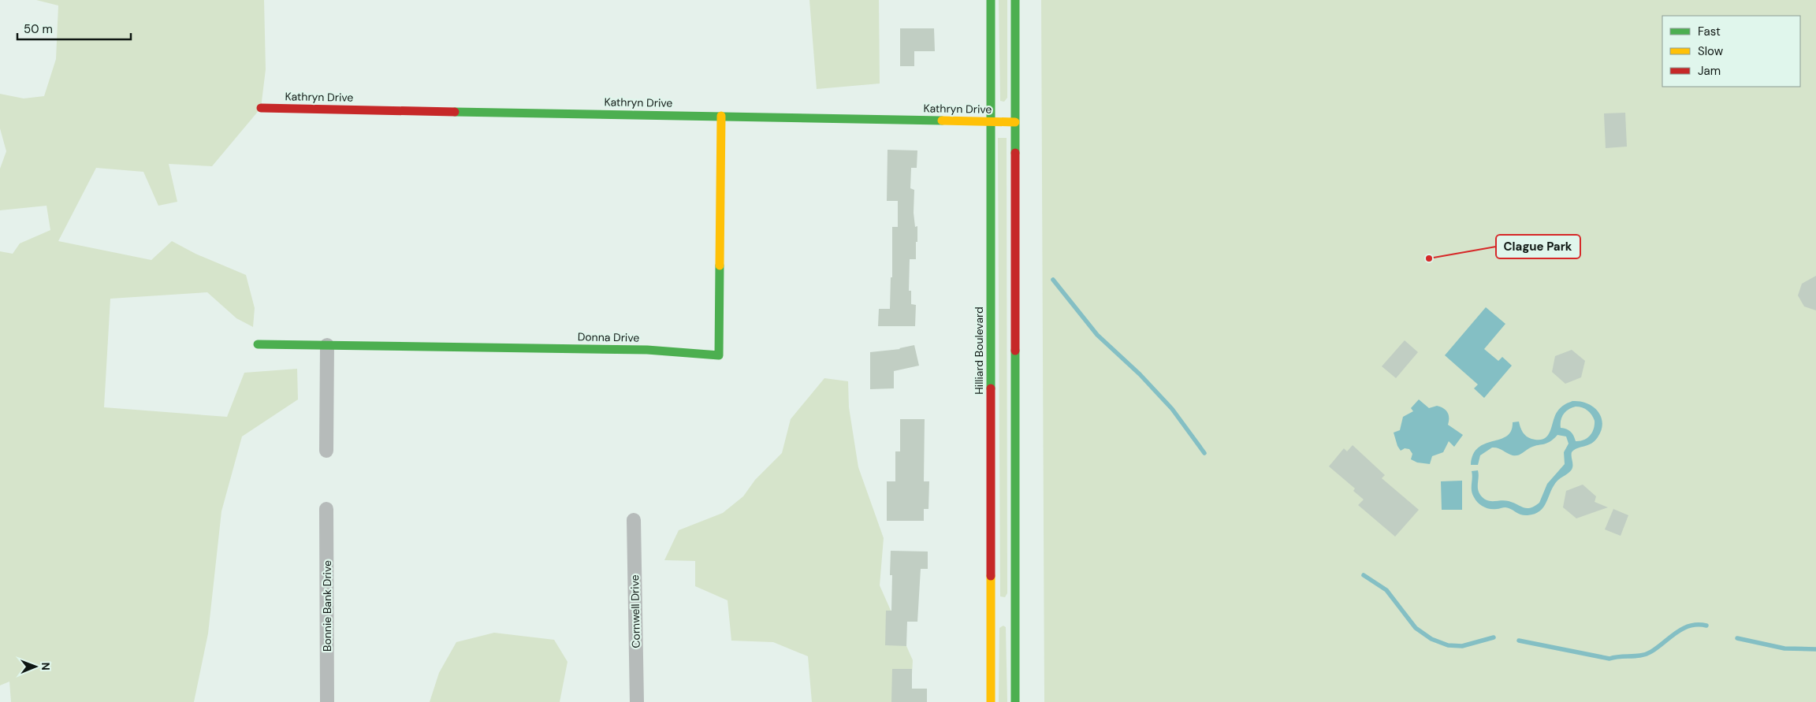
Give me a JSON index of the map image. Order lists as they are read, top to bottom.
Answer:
{
  "streets": {
    "street": [
      "Kathryn Drive",
      "Donna Drive",
      "Hilliard Boulevard",
      "Bonnie Bank Drive",
      "Cornwell Drive"
    ]
  },
  "crossings": [
    ["Kathryn Drive", "Donna Drive"],
    ["Kathryn Drive", "Hilliard Boulevard"]
  ],
  "places": ["Clague Park"],
  "legend": ["Fast", "Slow", "Jam"],
  "scale_bar": "50 m",
  "north": "right"
}
